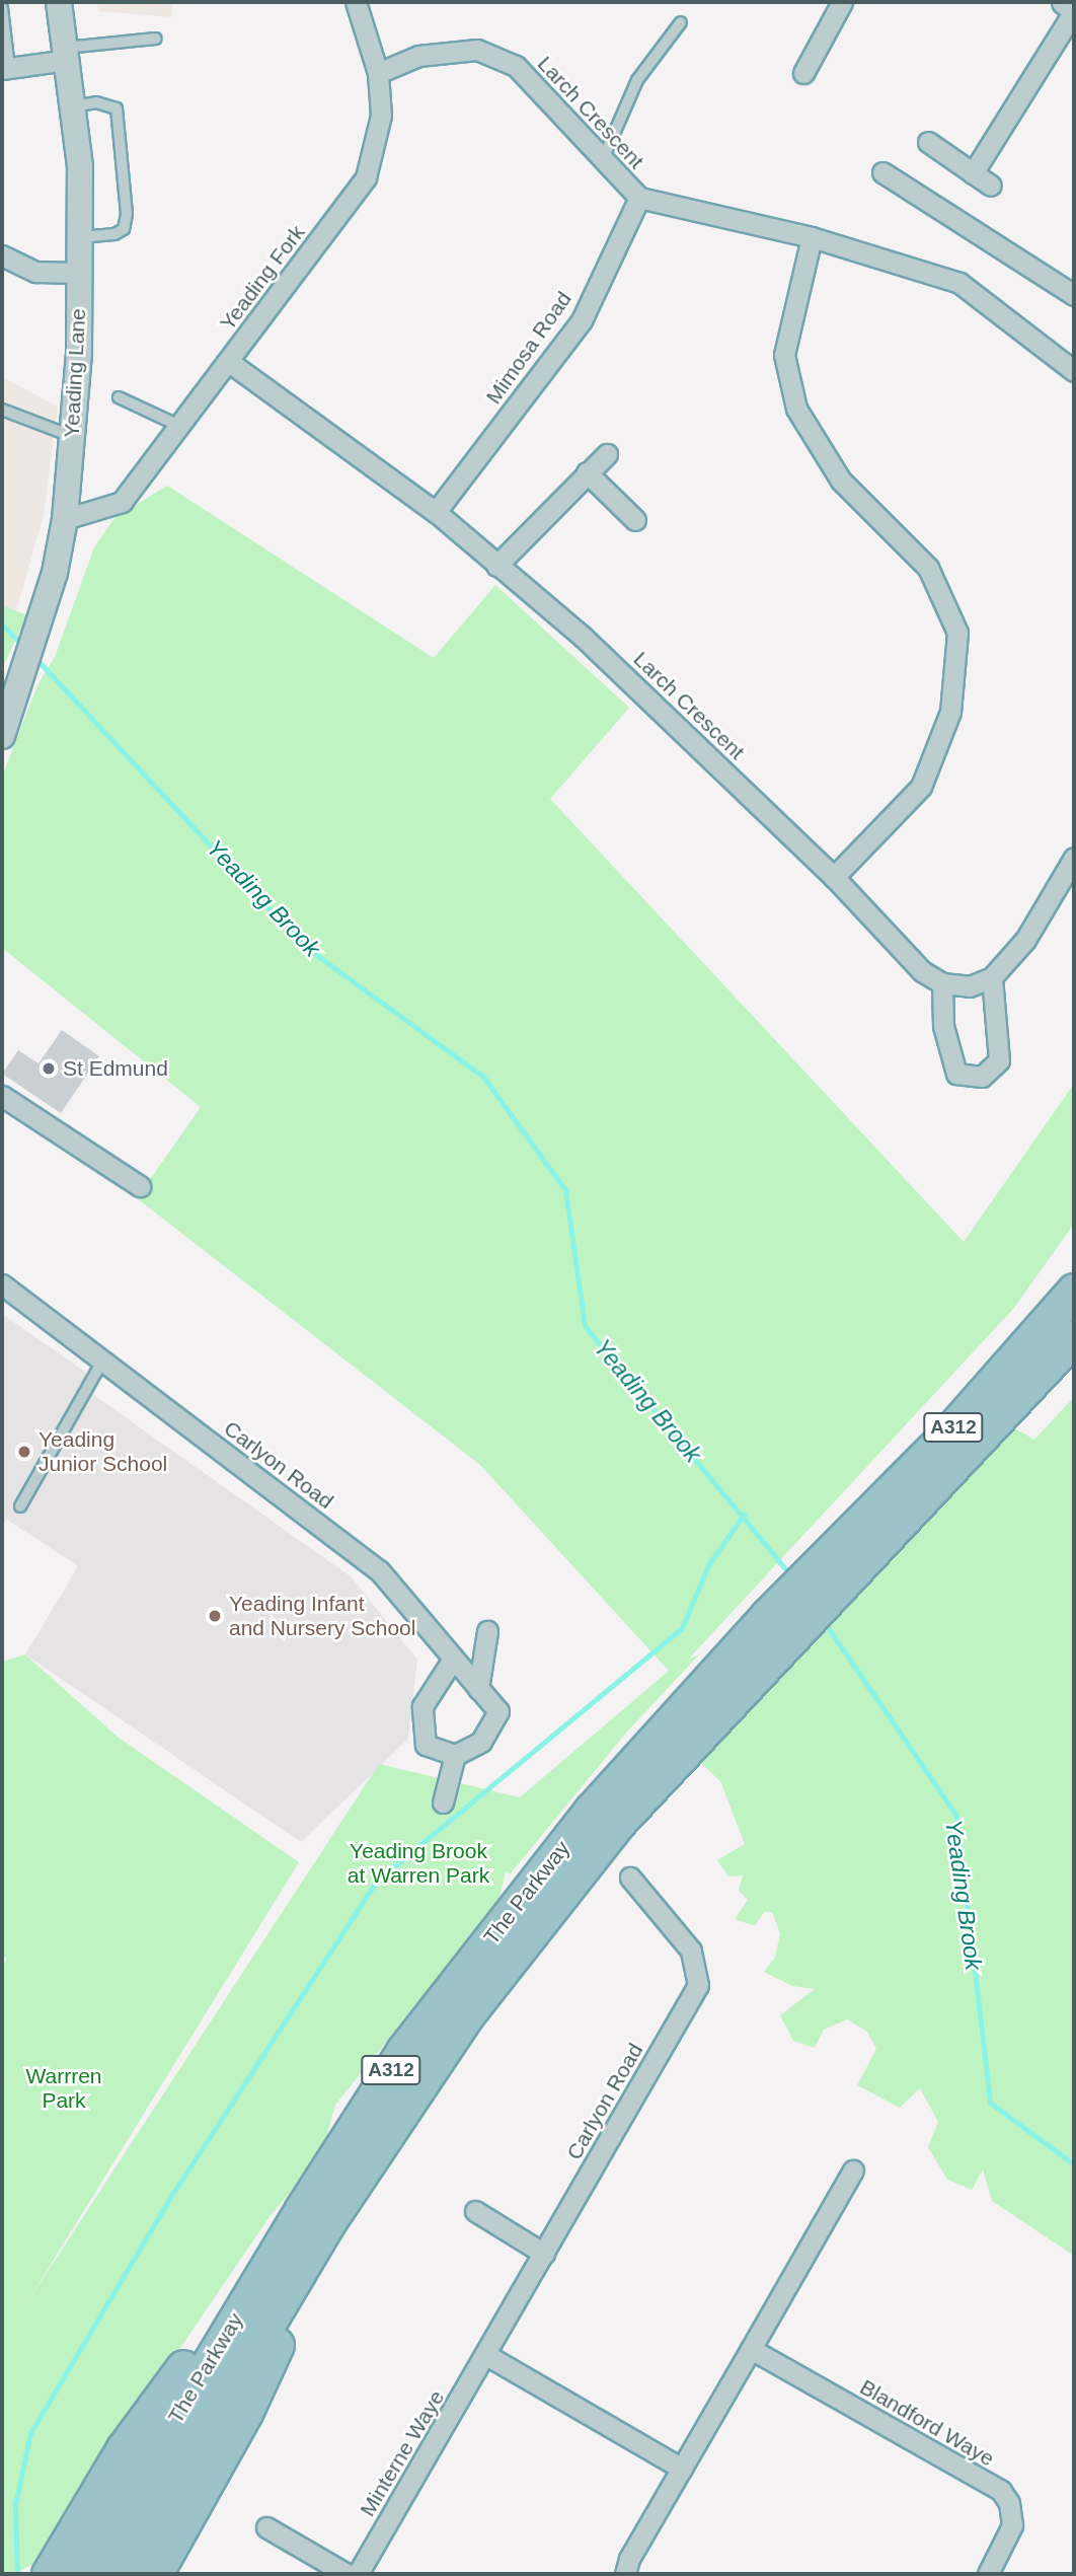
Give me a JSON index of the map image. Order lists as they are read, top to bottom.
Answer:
{
  "streets": {
    "highway": ["A312", "The Parkway"],
    "street": [
      "Larch Crescent",
      "Yeading Fork",
      "Mimosa Road",
      "Yeading Lane",
      "Carlyon Road",
      "Blandford Waye",
      "Minterne Waye"
    ]
  },
  "crossings": [
    ["Larch Crescent", "Yeading Fork"],
    ["Larch Crescent", "Mimosa Road"],
    ["Yeading Fork", "Yeading Lane"],
    ["A312", "The Parkway"],
    ["Carlyon Road", "Minterne Waye"]
  ],
  "water": ["Yeading Brook"],
  "parks": ["Yeading Brook at Warren Park", "Warrren Park"],
  "places": ["St Edmund", "Yeading Junior School", "Yeading Infant and Nursery School"]
}
